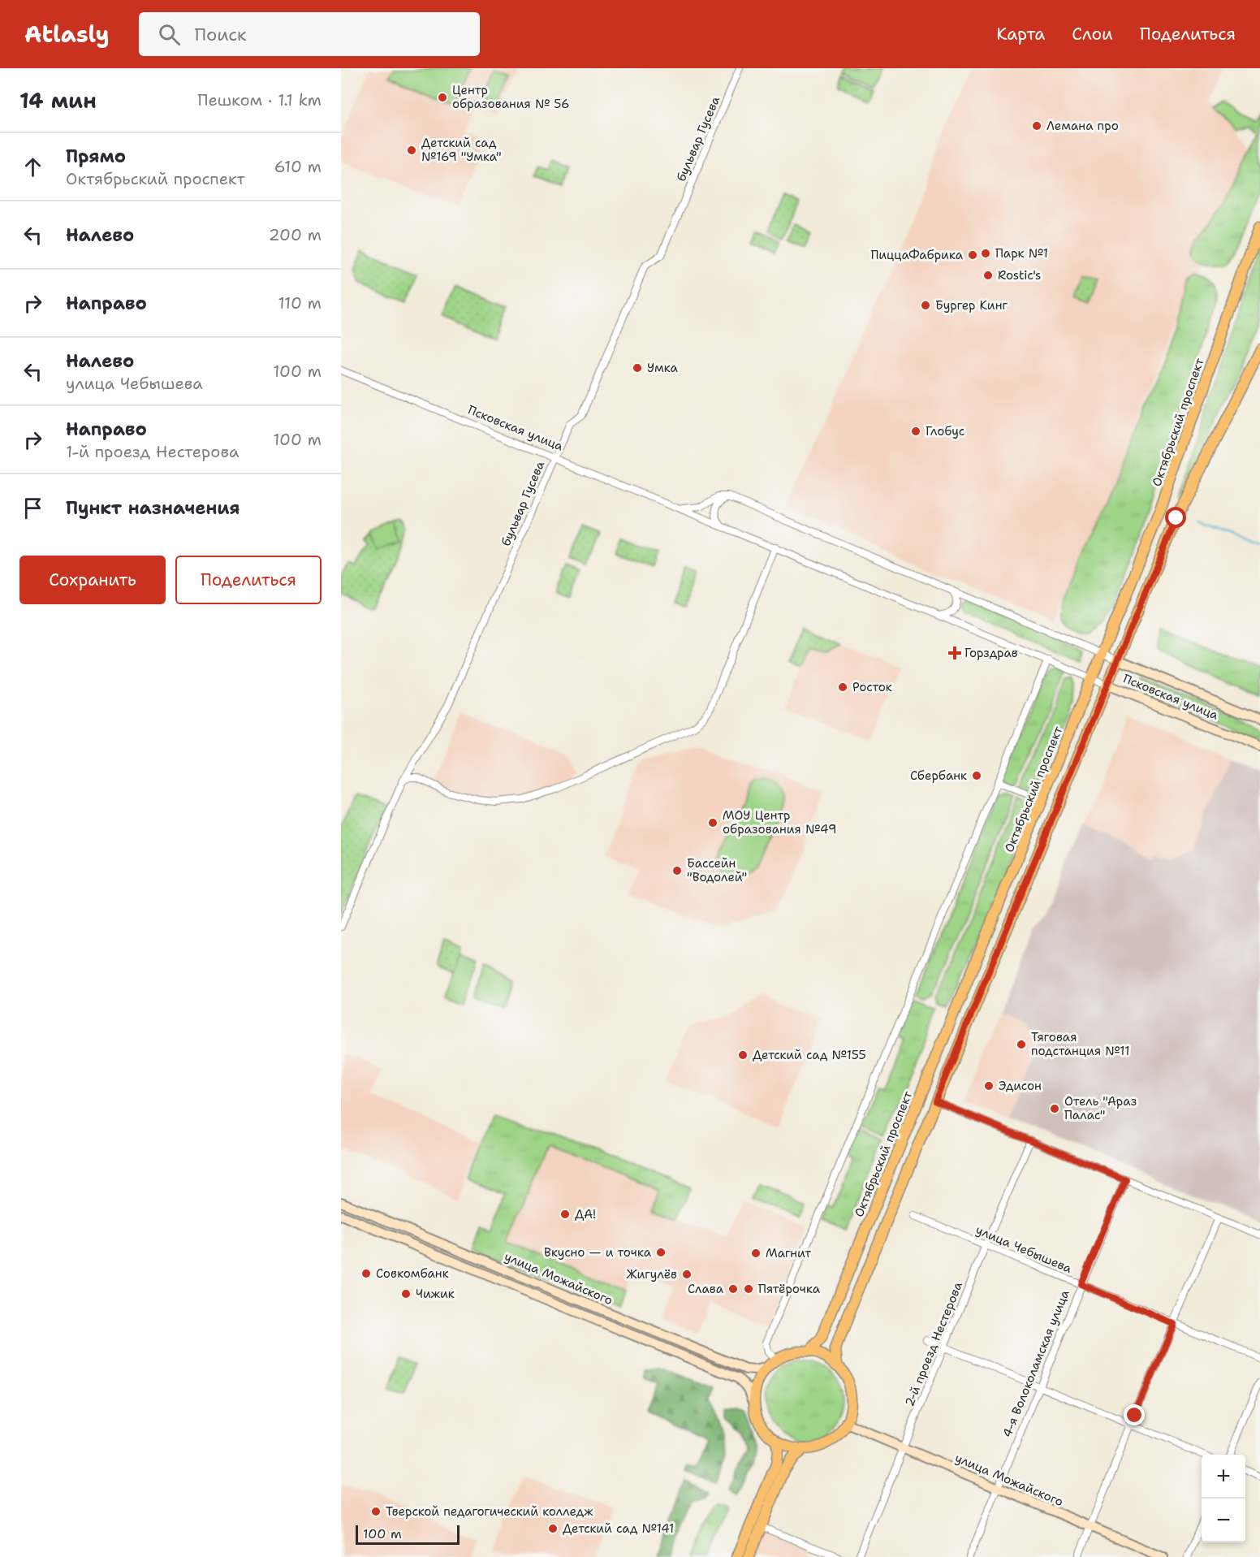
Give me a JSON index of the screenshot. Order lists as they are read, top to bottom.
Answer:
{
  "streets": {
    "main road": ["Октябрьский проспект", "Псковская улица", "улица Можайского"],
    "street": [
      "бульвар Гусева",
      "улица Чебышева",
      "2-й проезд Нестерова",
      "4-я Волоколамская улица"
    ]
  },
  "crossings": [
    ["бульвар Гусева", "Псковская улица"],
    ["Октябрьский проспект", "Псковская улица"],
    ["Октябрьский проспект", "улица Можайского"],
    ["улица Чебышева", "2-й проезд Нестерова"],
    ["улица Чебышева", "4-я Волоколамская улица"],
    ["улица Можайского", "2-й проезд Нестерова"],
    ["улица Можайского", "4-я Волоколамская улица"]
  ],
  "places": {
    "other": [
      "Центр образования № 56",
      "Лемана про",
      "Детский сад №169 \"Умка\"",
      "Парк №1",
      "ПиццаФабрика",
      "Rostic's",
      "Бургер Кинг",
      "Умка",
      "Глобус",
      "Росток",
      "Сбербанк",
      "МОУ Центр образования №49",
      "Бассейн \"Водолей\"",
      "Тяговая подстанция №11",
      "Детский сад №155",
      "Эдисон",
      "Отель \"Араз Палас\"",
      "ДА!",
      "Вкусно — и точка",
      "Магнит",
      "Совкомбанк",
      "Жигулёв",
      "Слава",
      "Пятёрочка",
      "Чижик",
      "Тверской педагогический колледж",
      "Детский сад №141"
    ],
    "health": ["Горздрав"]
  },
  "scale_bar": "100 m",
  "page": {
    "header": "Atlasly",
    "search": "Поиск",
    "nav": ["Карта", "Слои", "Поделиться"],
    "heading": ["14 мин", "Пешком · 1.1 km"],
    "list": [
      ["Прямо", "Октябрьский проспект", "610 m"],
      ["Налево", "200 m"],
      ["Направо", "110 m"],
      ["Налево", "улица Чебышева", "100 m"],
      ["Направо", "1-й проезд Нестерова", "100 m"],
      "Пункт назначения"
    ],
    "buttons": ["Сохранить", "Поделиться"],
    "map_buttons": ["+", "−"],
    "scale": "100 m"
  }
}
